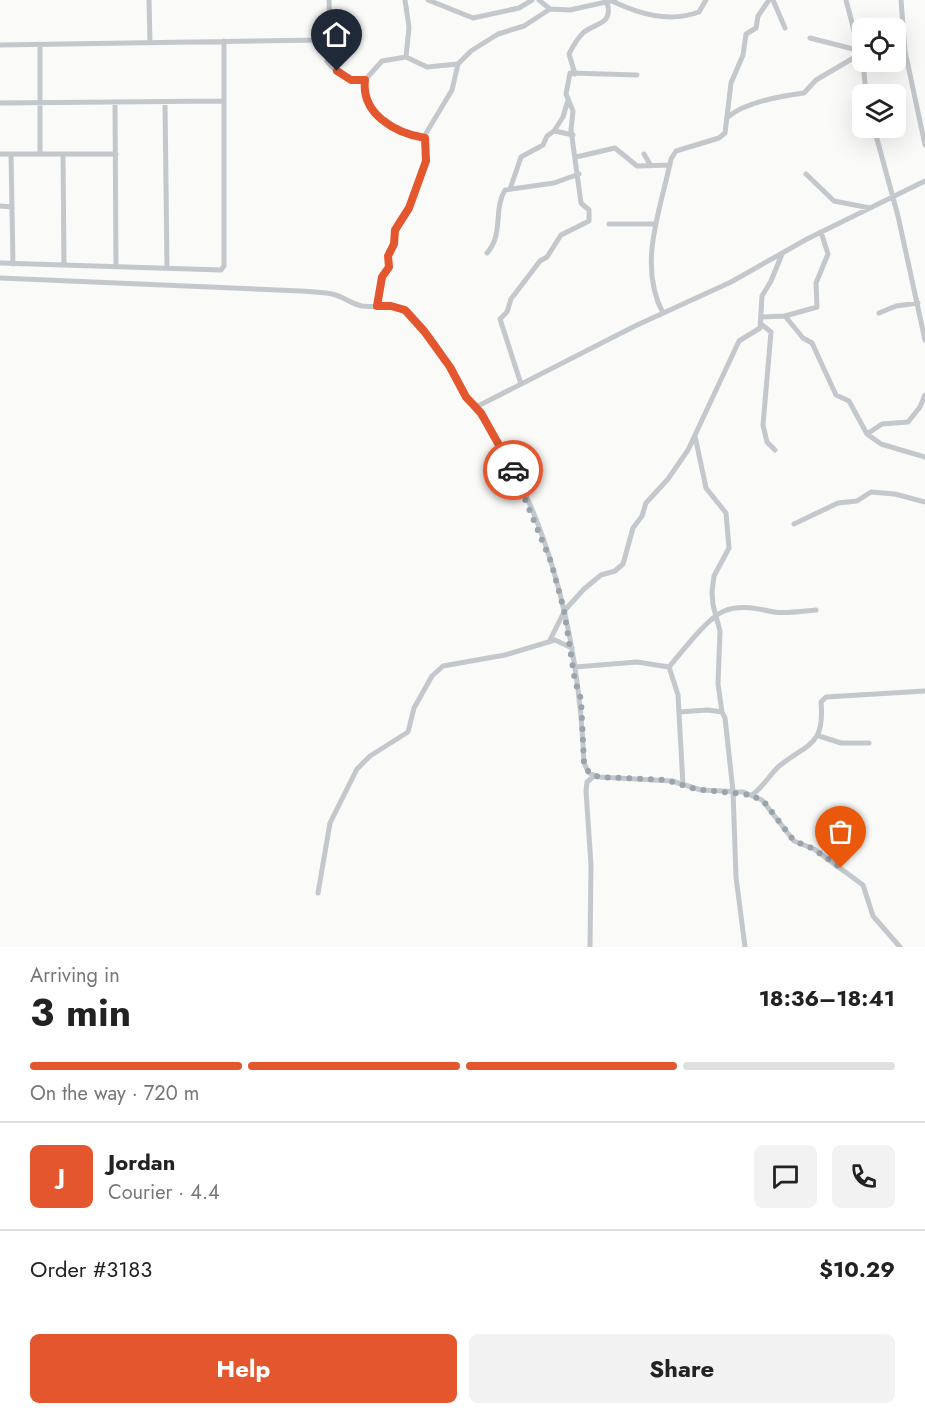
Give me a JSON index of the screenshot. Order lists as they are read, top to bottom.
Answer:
{
  "page": {
    "heading": ["3 min", "Arriving in", "18:36–18:41"],
    "panel": [
      "Jordan",
      "Courier · 4.4",
      "Order #3183",
      "$10.29"
    ],
    "bar": "On the way · 720 m",
    "round": "J",
    "buttons": ["Help", "Share"]
  }
}
